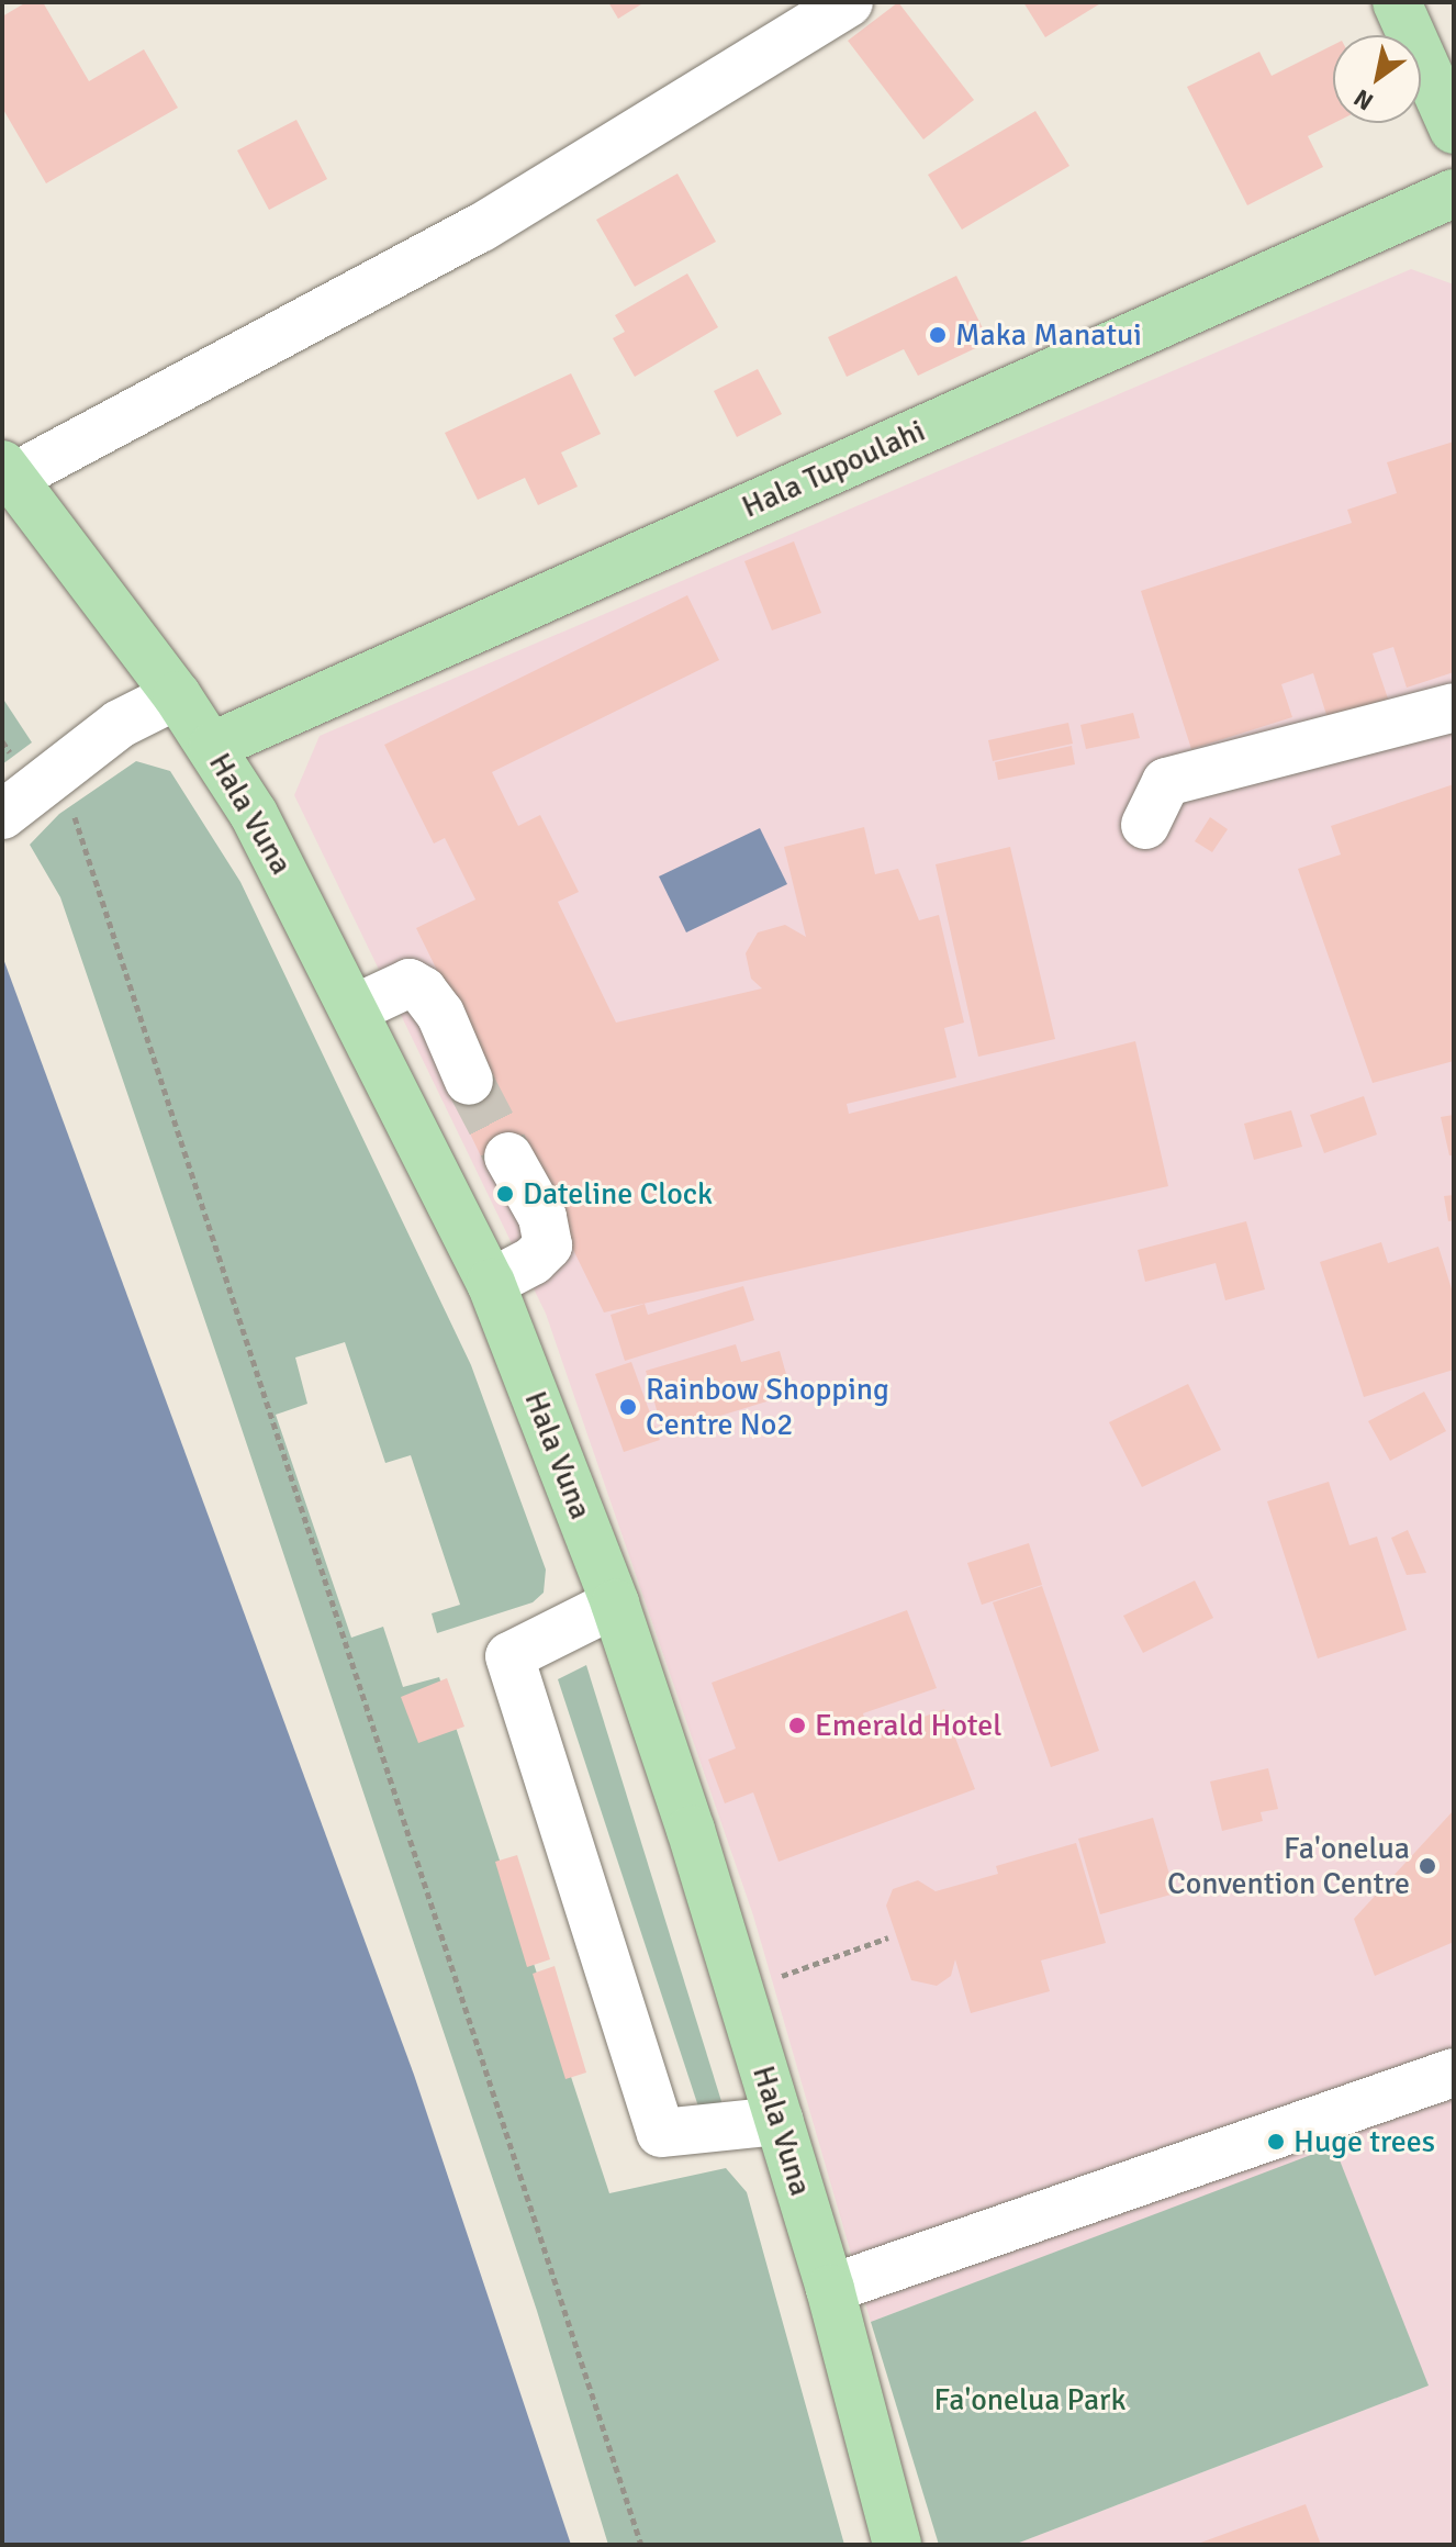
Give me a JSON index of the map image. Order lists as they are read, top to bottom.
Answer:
{
  "streets": {
    "main road": ["Hala Tupoulahi", "Hala Vuna"]
  },
  "crossings": [
    ["Hala Tupoulahi", "Hala Vuna"]
  ],
  "parks": ["Fa'onelua Park"],
  "places": [
    "Maka Manatui",
    "Dateline Clock",
    "Rainbow Shopping Centre No2",
    "Emerald Hotel",
    "Fa'onelua Convention Centre",
    "Huge trees"
  ],
  "north": "bottom left"
}
